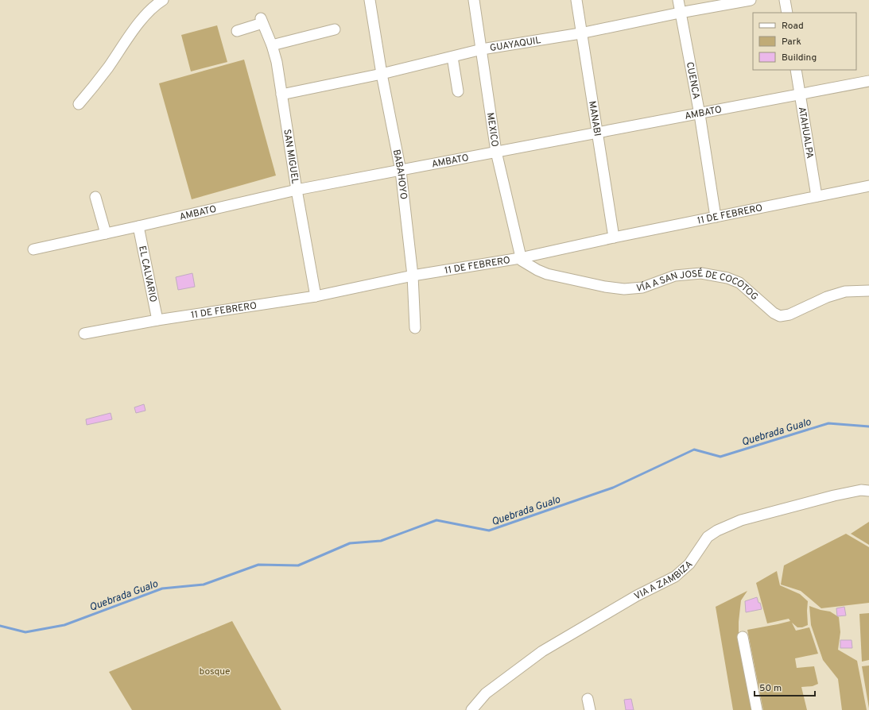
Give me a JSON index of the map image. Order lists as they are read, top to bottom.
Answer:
{
  "streets": {
    "street": [
      "GUAYAQUIL",
      "CUENCA",
      "AMBATO",
      "MANABI",
      "MEXICO",
      "ATAHUALPA",
      "SAN MIGUEL",
      "BABAHOYO",
      "11 DE FEBRERO",
      "EL CALVARIO",
      "VÍA A SAN JOSÉ DE COCOTOG",
      "VIA A ZAMBIZA"
    ]
  },
  "crossings": [
    ["GUAYAQUIL", "CUENCA"],
    ["GUAYAQUIL", "MANABI"],
    ["GUAYAQUIL", "MEXICO"],
    ["GUAYAQUIL", "SAN MIGUEL"],
    ["GUAYAQUIL", "BABAHOYO"],
    ["CUENCA", "AMBATO"],
    ["CUENCA", "11 DE FEBRERO"],
    ["AMBATO", "MANABI"],
    ["AMBATO", "MEXICO"],
    ["AMBATO", "ATAHUALPA"],
    ["AMBATO", "SAN MIGUEL"],
    ["AMBATO", "BABAHOYO"],
    ["AMBATO", "EL CALVARIO"],
    ["MANABI", "11 DE FEBRERO"],
    ["MEXICO", "11 DE FEBRERO"],
    ["MEXICO", "VÍA A SAN JOSÉ DE COCOTOG"],
    ["ATAHUALPA", "11 DE FEBRERO"],
    ["SAN MIGUEL", "11 DE FEBRERO"],
    ["BABAHOYO", "11 DE FEBRERO"],
    ["11 DE FEBRERO", "EL CALVARIO"],
    ["11 DE FEBRERO", "VÍA A SAN JOSÉ DE COCOTOG"]
  ],
  "water": ["Quebrada Gualo"],
  "parks": ["bosque"],
  "legend": ["Road", "Park", "Building"],
  "scale_bar": "50 m"
}
